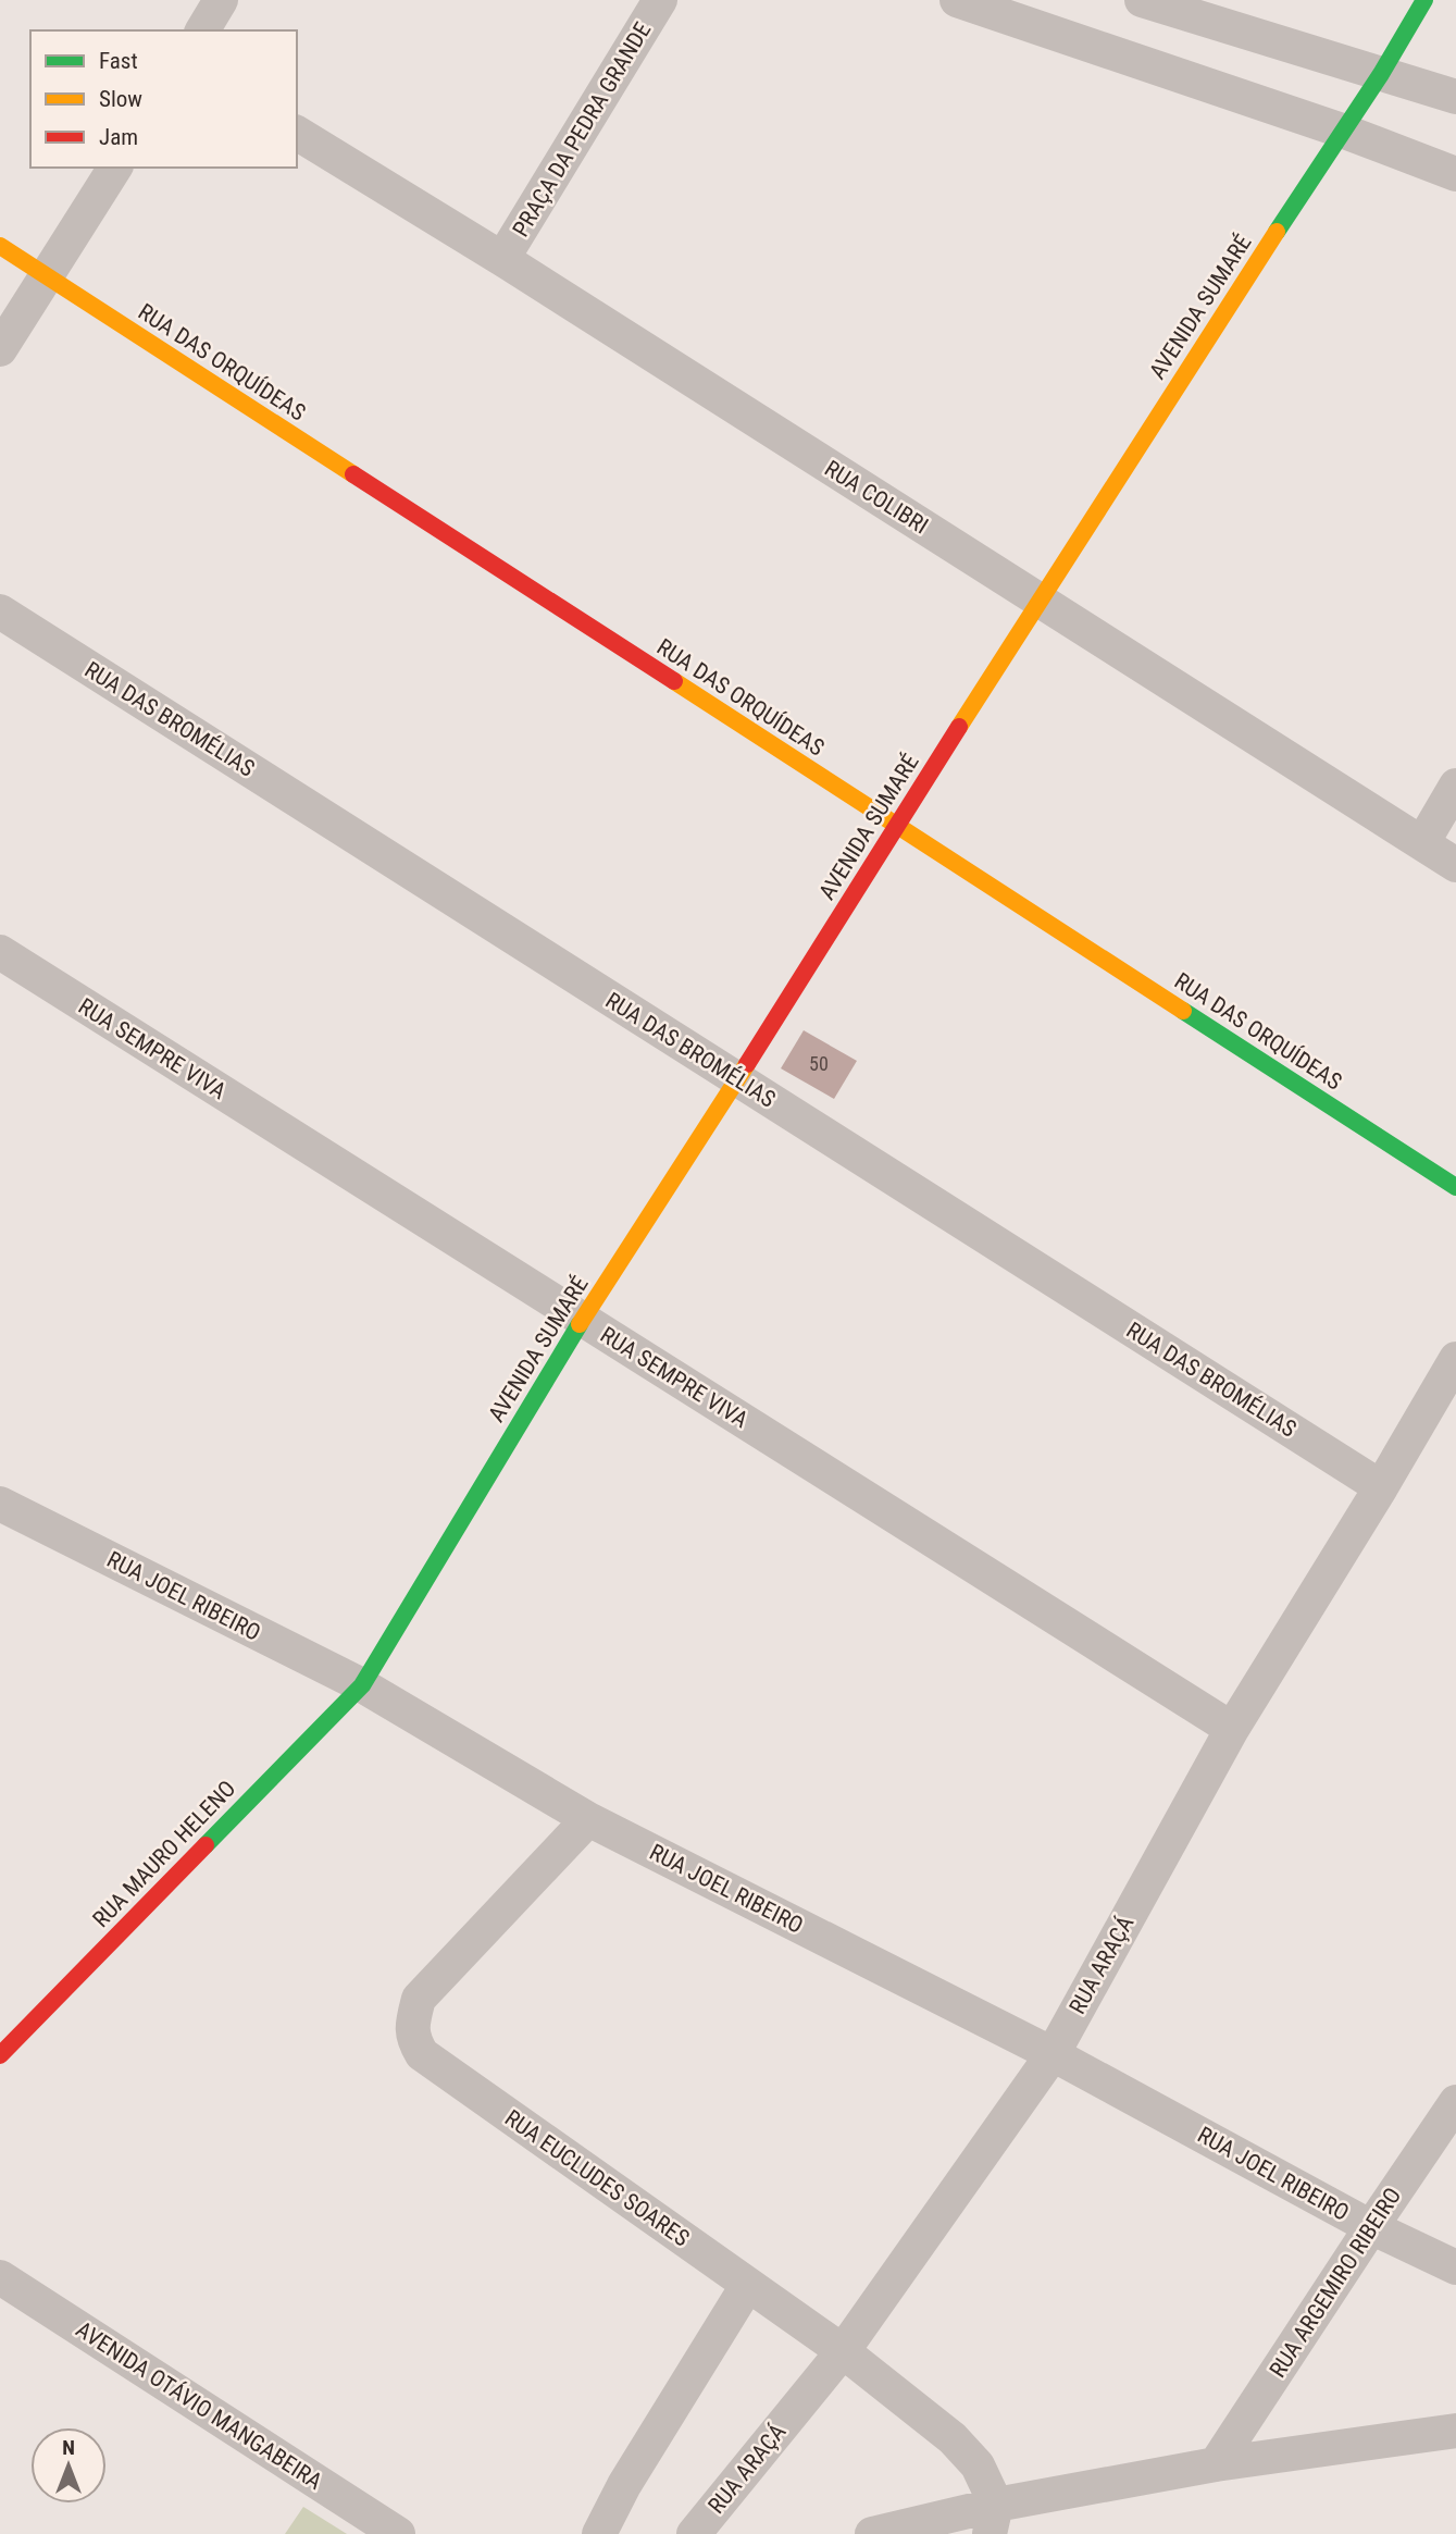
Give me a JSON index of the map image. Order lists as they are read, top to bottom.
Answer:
{
  "streets": {
    "street": [
      "PRAÇA DA PEDRA GRANDE",
      "AVENIDA SUMARÉ",
      "RUA DAS ORQUÍDEAS",
      "RUA COLIBRI",
      "RUA DAS BROMÉLIAS",
      "RUA SEMPRE VIVA",
      "RUA JOEL RIBEIRO",
      "RUA MAURO HELENO",
      "RUA ARAÇÁ",
      "RUA EUCLUDES SOARES",
      "RUA ARGEMIRO RIBEIRO",
      "AVENIDA OTÁVIO MANGABEIRA"
    ]
  },
  "crossings": [
    ["PRAÇA DA PEDRA GRANDE", "RUA COLIBRI"],
    ["AVENIDA SUMARÉ", "RUA DAS ORQUÍDEAS"],
    ["AVENIDA SUMARÉ", "RUA COLIBRI"],
    ["AVENIDA SUMARÉ", "RUA DAS BROMÉLIAS"],
    ["AVENIDA SUMARÉ", "RUA SEMPRE VIVA"],
    ["AVENIDA SUMARÉ", "RUA JOEL RIBEIRO"],
    ["AVENIDA SUMARÉ", "RUA MAURO HELENO"],
    ["RUA DAS BROMÉLIAS", "RUA ARAÇÁ"],
    ["RUA SEMPRE VIVA", "RUA ARAÇÁ"],
    ["RUA JOEL RIBEIRO", "RUA MAURO HELENO"],
    ["RUA JOEL RIBEIRO", "RUA ARAÇÁ"],
    ["RUA JOEL RIBEIRO", "RUA EUCLUDES SOARES"],
    ["RUA JOEL RIBEIRO", "RUA ARGEMIRO RIBEIRO"],
    ["RUA ARAÇÁ", "RUA EUCLUDES SOARES"]
  ],
  "house_numbers": ["50"],
  "legend": ["Fast", "Slow", "Jam"],
  "north": "top"
}
